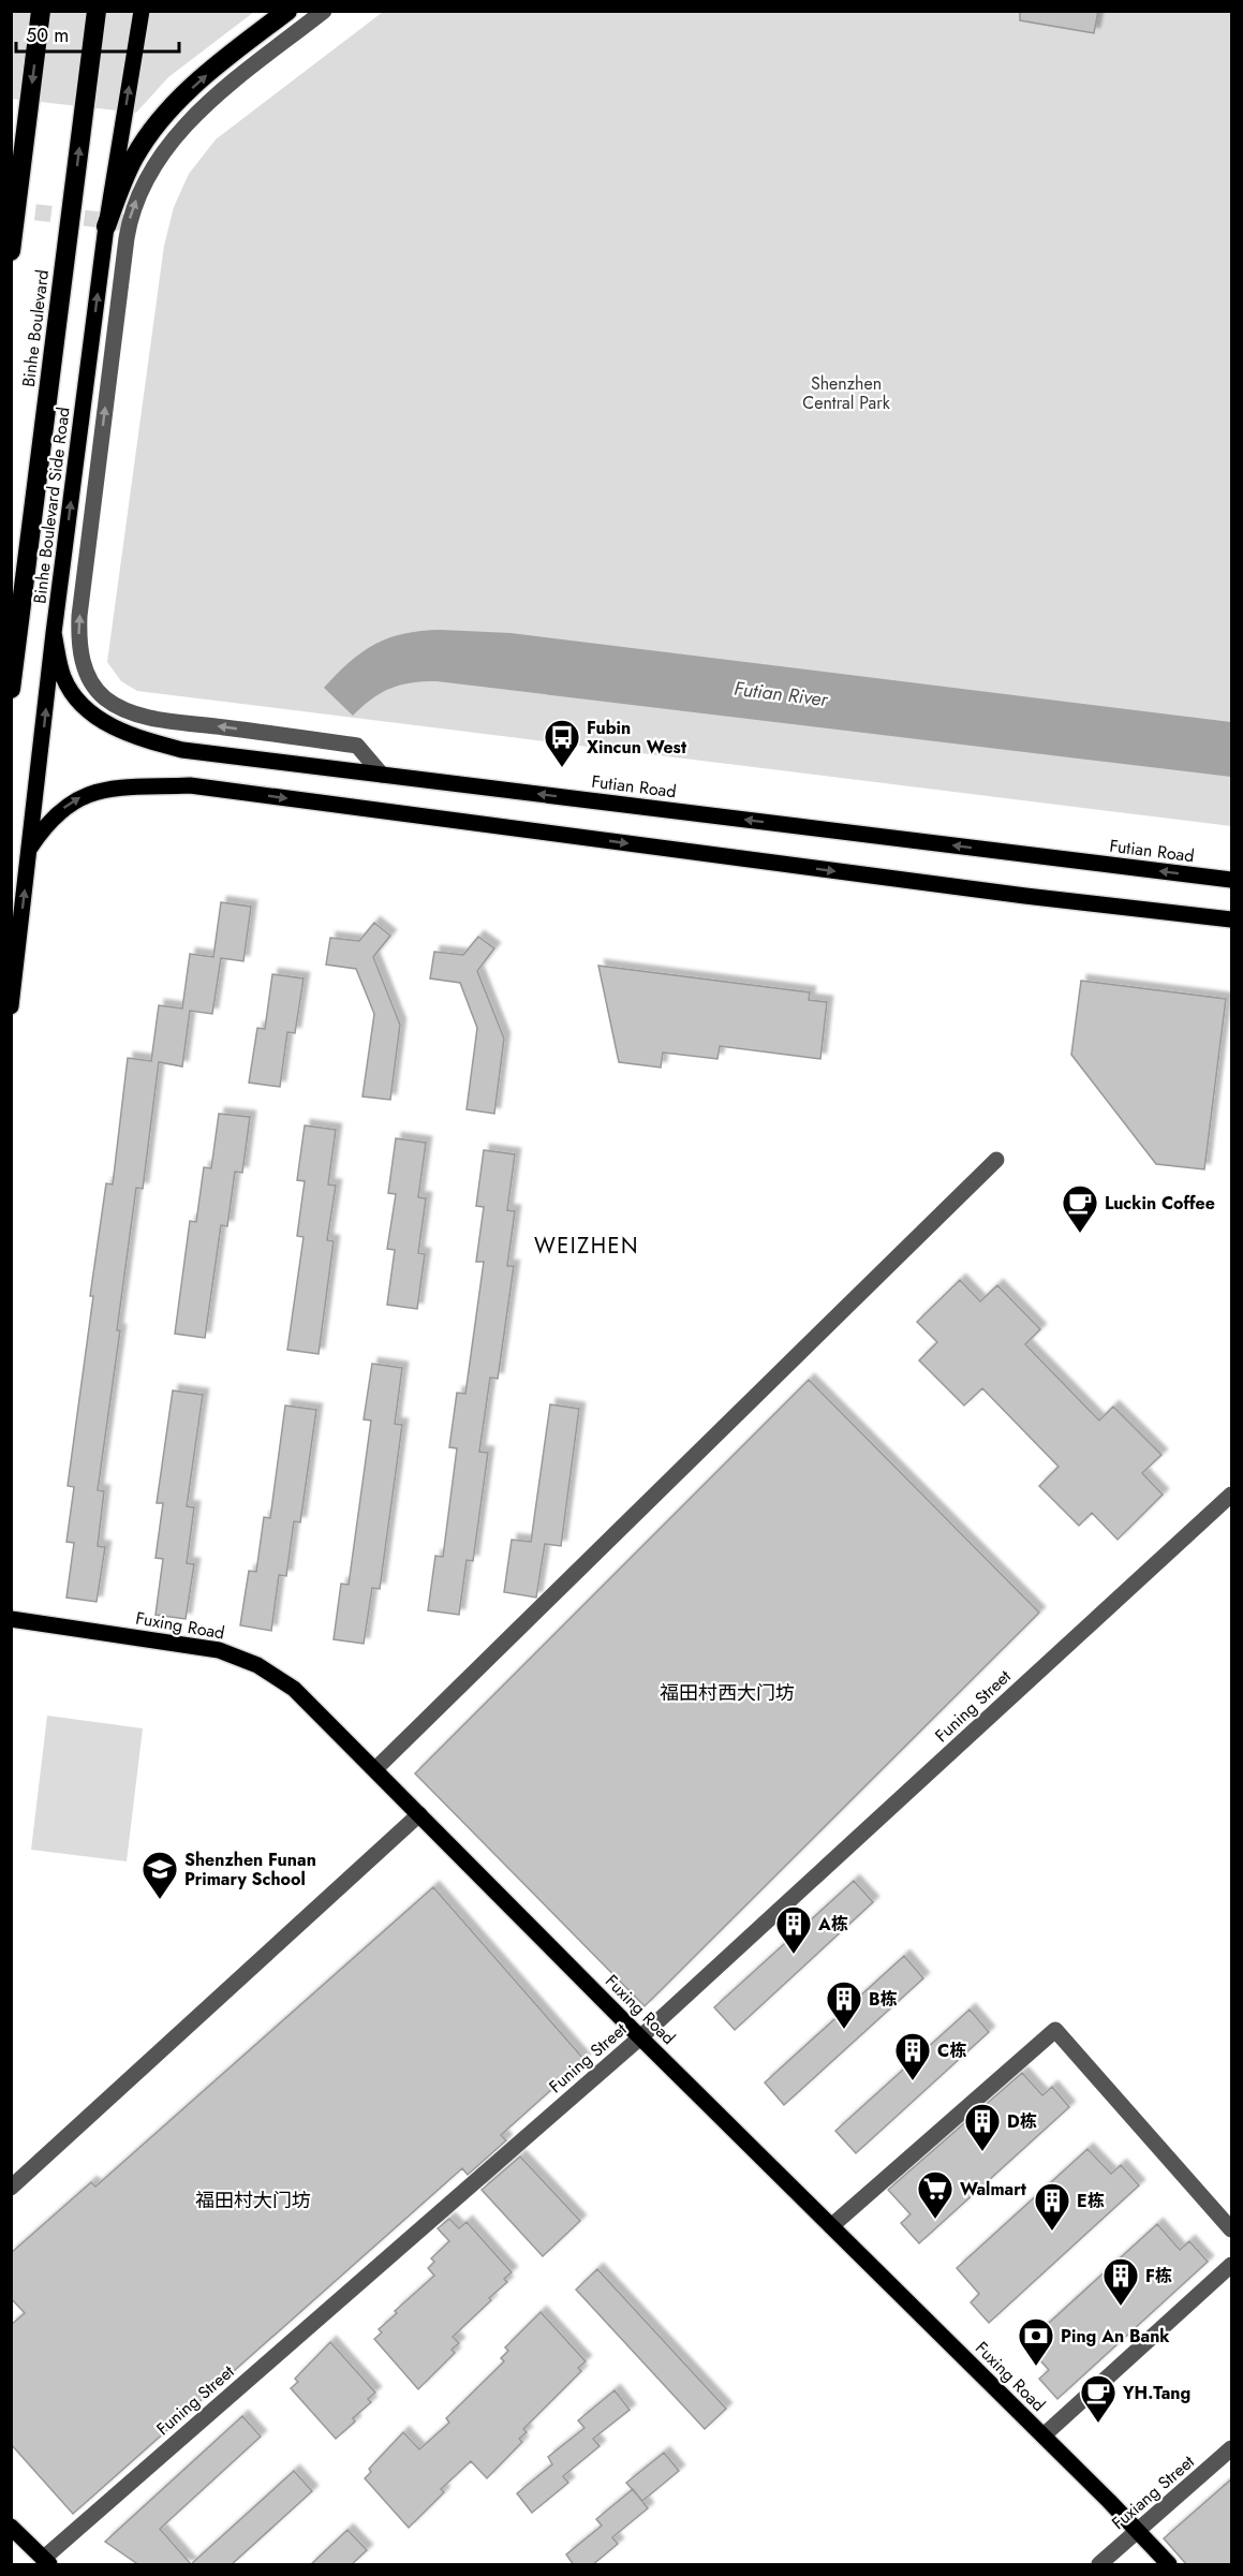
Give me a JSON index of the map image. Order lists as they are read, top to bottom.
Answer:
{
  "streets": {
    "highway": ["Binhe Boulevard"],
    "main road": ["Binhe Boulevard Side Road", "Futian Road", "Fuxing Road"],
    "street": ["Funing Street", "Fuxiang Street"]
  },
  "crossings": [
    ["Binhe Boulevard Side Road", "Futian Road"],
    ["Fuxing Road", "Funing Street"],
    ["Fuxing Road", "Fuxiang Street"]
  ],
  "one_way": ["Binhe Boulevard Side Road"],
  "districts": ["WEIZHEN", "福田村西大门坊", "福田村大门坊"],
  "water": ["Futian River"],
  "parks": ["Shenzhen Central Park"],
  "places": {
    "bus stop": ["Fubin Xincun West"],
    "cafe": ["Luckin Coffee", "YH.Tang"],
    "school or university": ["Shenzhen Funan Primary School"],
    "building": [
      "A栋",
      "B栋",
      "C栋",
      "D栋",
      "E栋",
      "F栋"
    ],
    "supermarket": ["Walmart"],
    "bank": ["Ping An Bank"]
  },
  "scale_bar": "50 m"
}
